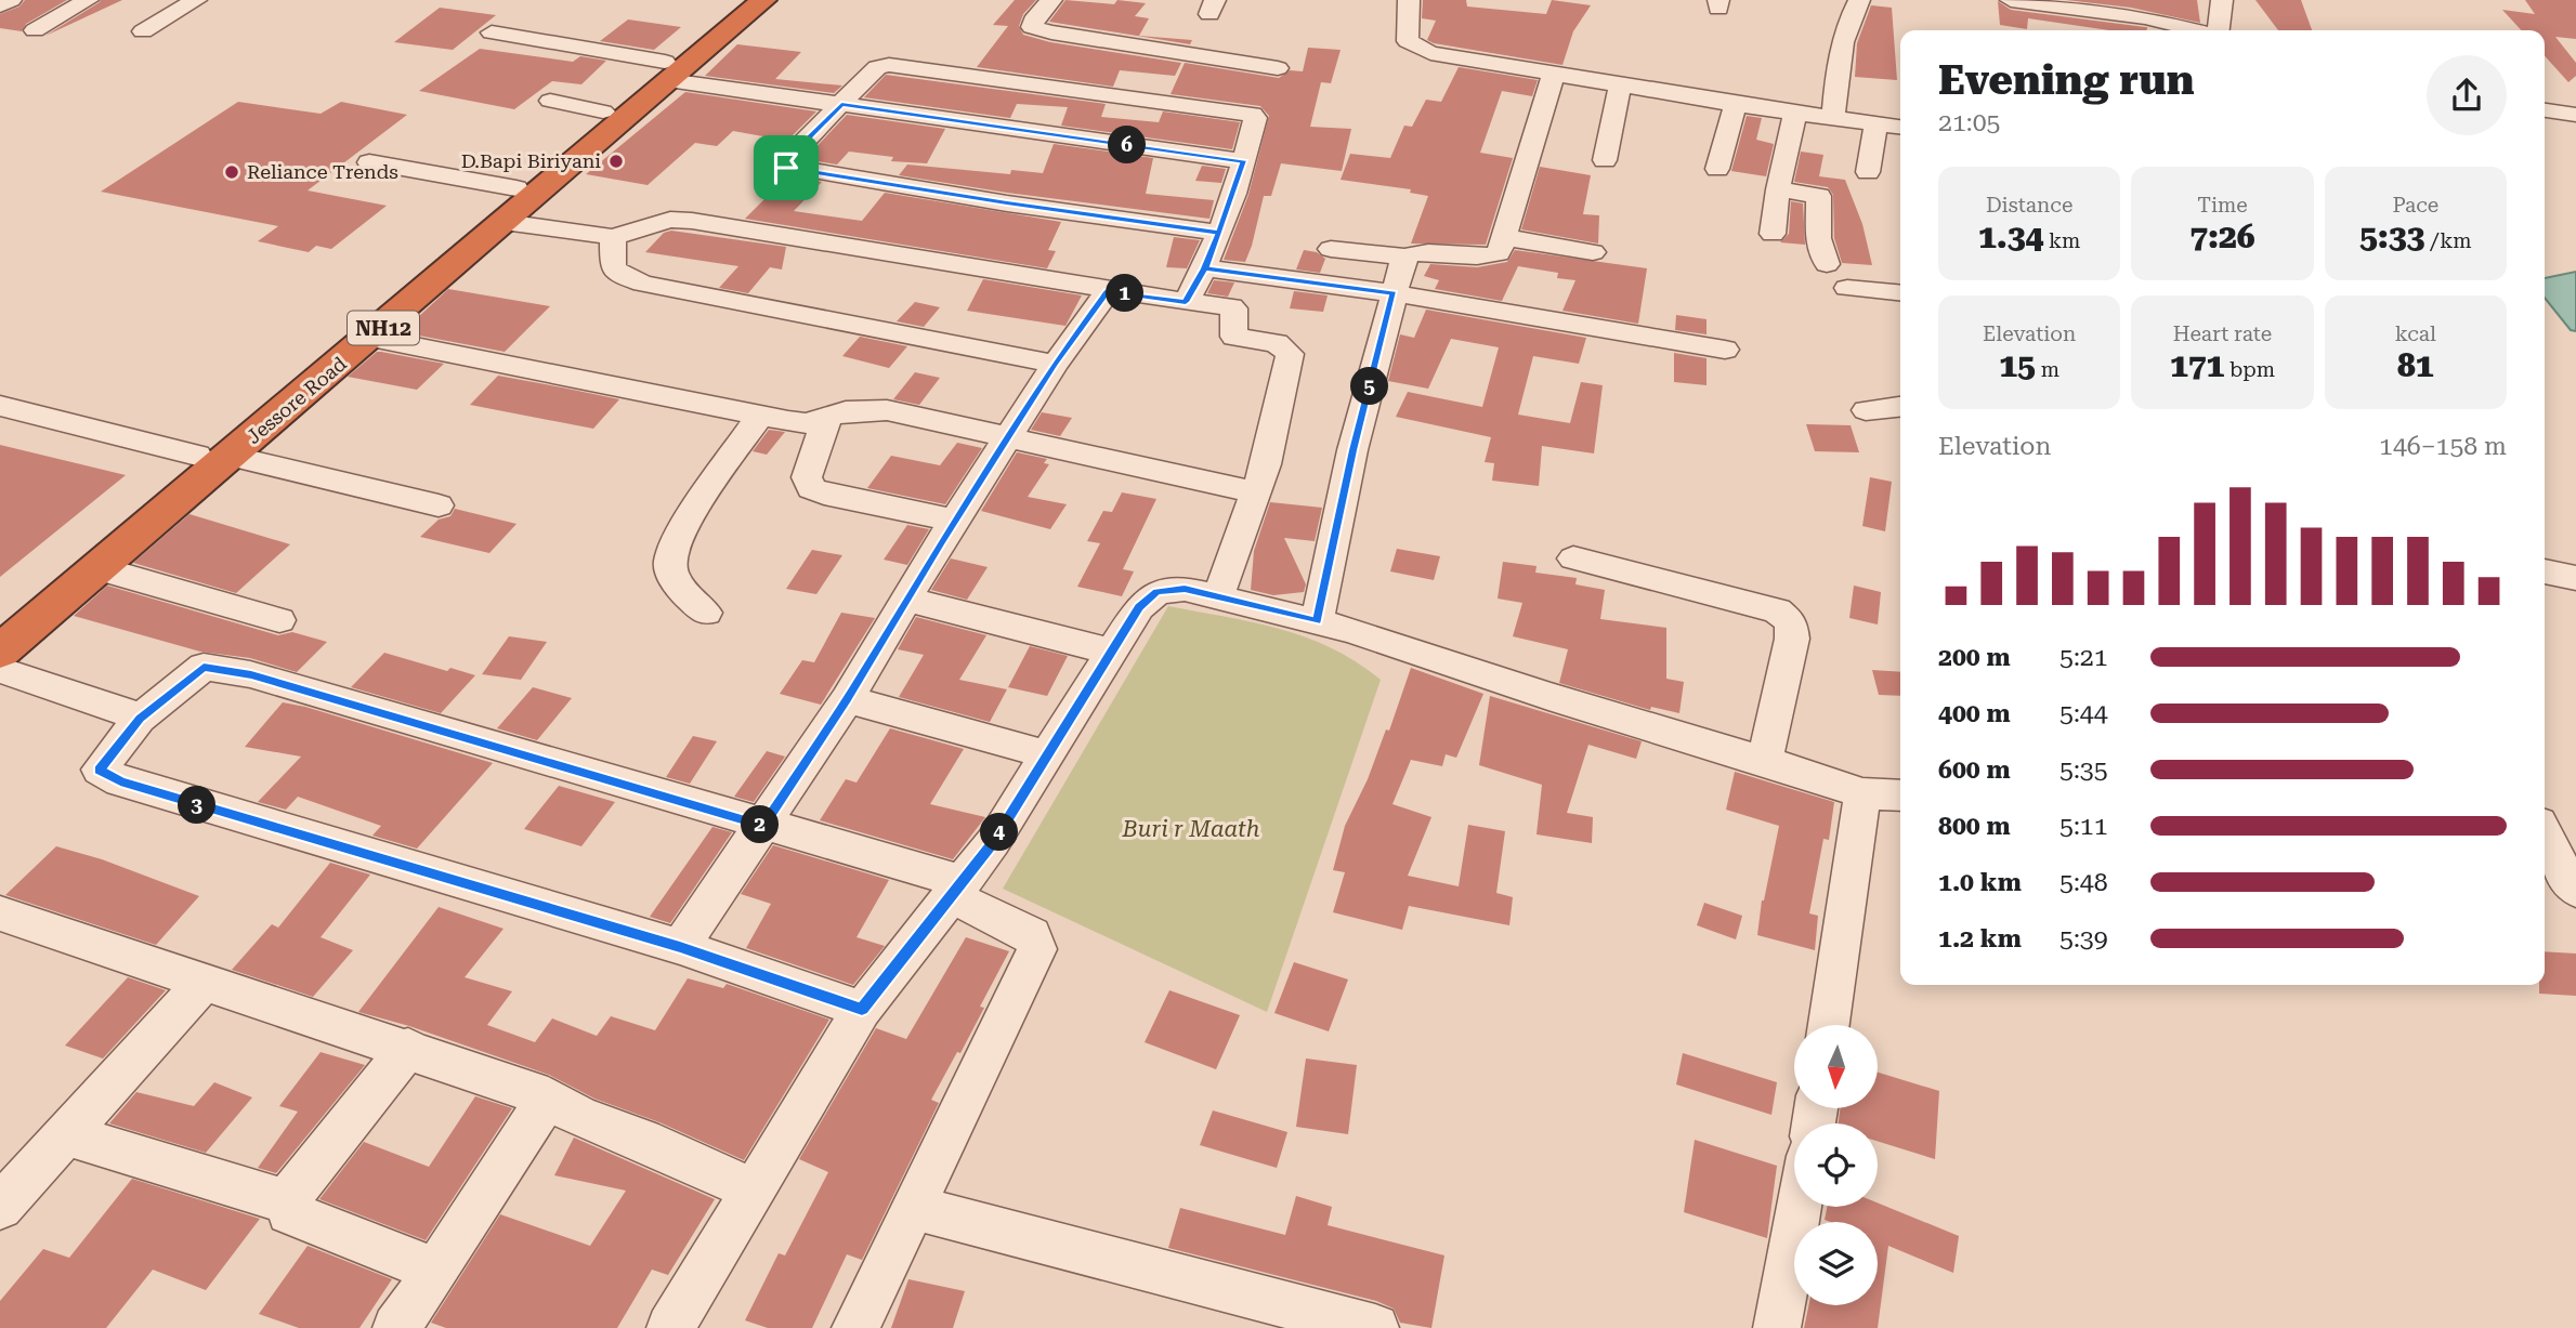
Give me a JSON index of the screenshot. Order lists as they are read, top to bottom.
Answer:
{
  "streets": {
    "highway": ["NH12", "Jessore Road"]
  },
  "parks": ["Buri r Maath"],
  "places": ["D.Bapi Biriyani", "Reliance Trends"],
  "north": "bottom",
  "page": {
    "heading": ["Evening run", "21:05"],
    "pins": [
      "6",
      "1",
      "5",
      "3",
      "2",
      "4"
    ],
    "stats": [
      ["Distance", "1.34 km"],
      ["Time", "7:26"],
      ["Pace", "5:33 /km"],
      ["Elevation", "15 m"],
      ["Heart rate", "171 bpm"],
      ["kcal", "81"]
    ],
    "chart": ["Elevation", "146–158 m"],
    "list": [
      {
        "name": "200 m",
        "note": "5:21"
      },
      {
        "name": "400 m",
        "note": "5:44"
      },
      {
        "name": "600 m",
        "note": "5:35"
      },
      {
        "name": "800 m",
        "note": "5:11"
      },
      {
        "name": "1.0 km",
        "note": "5:48"
      },
      {
        "name": "1.2 km",
        "note": "5:39"
      }
    ]
  }
}
